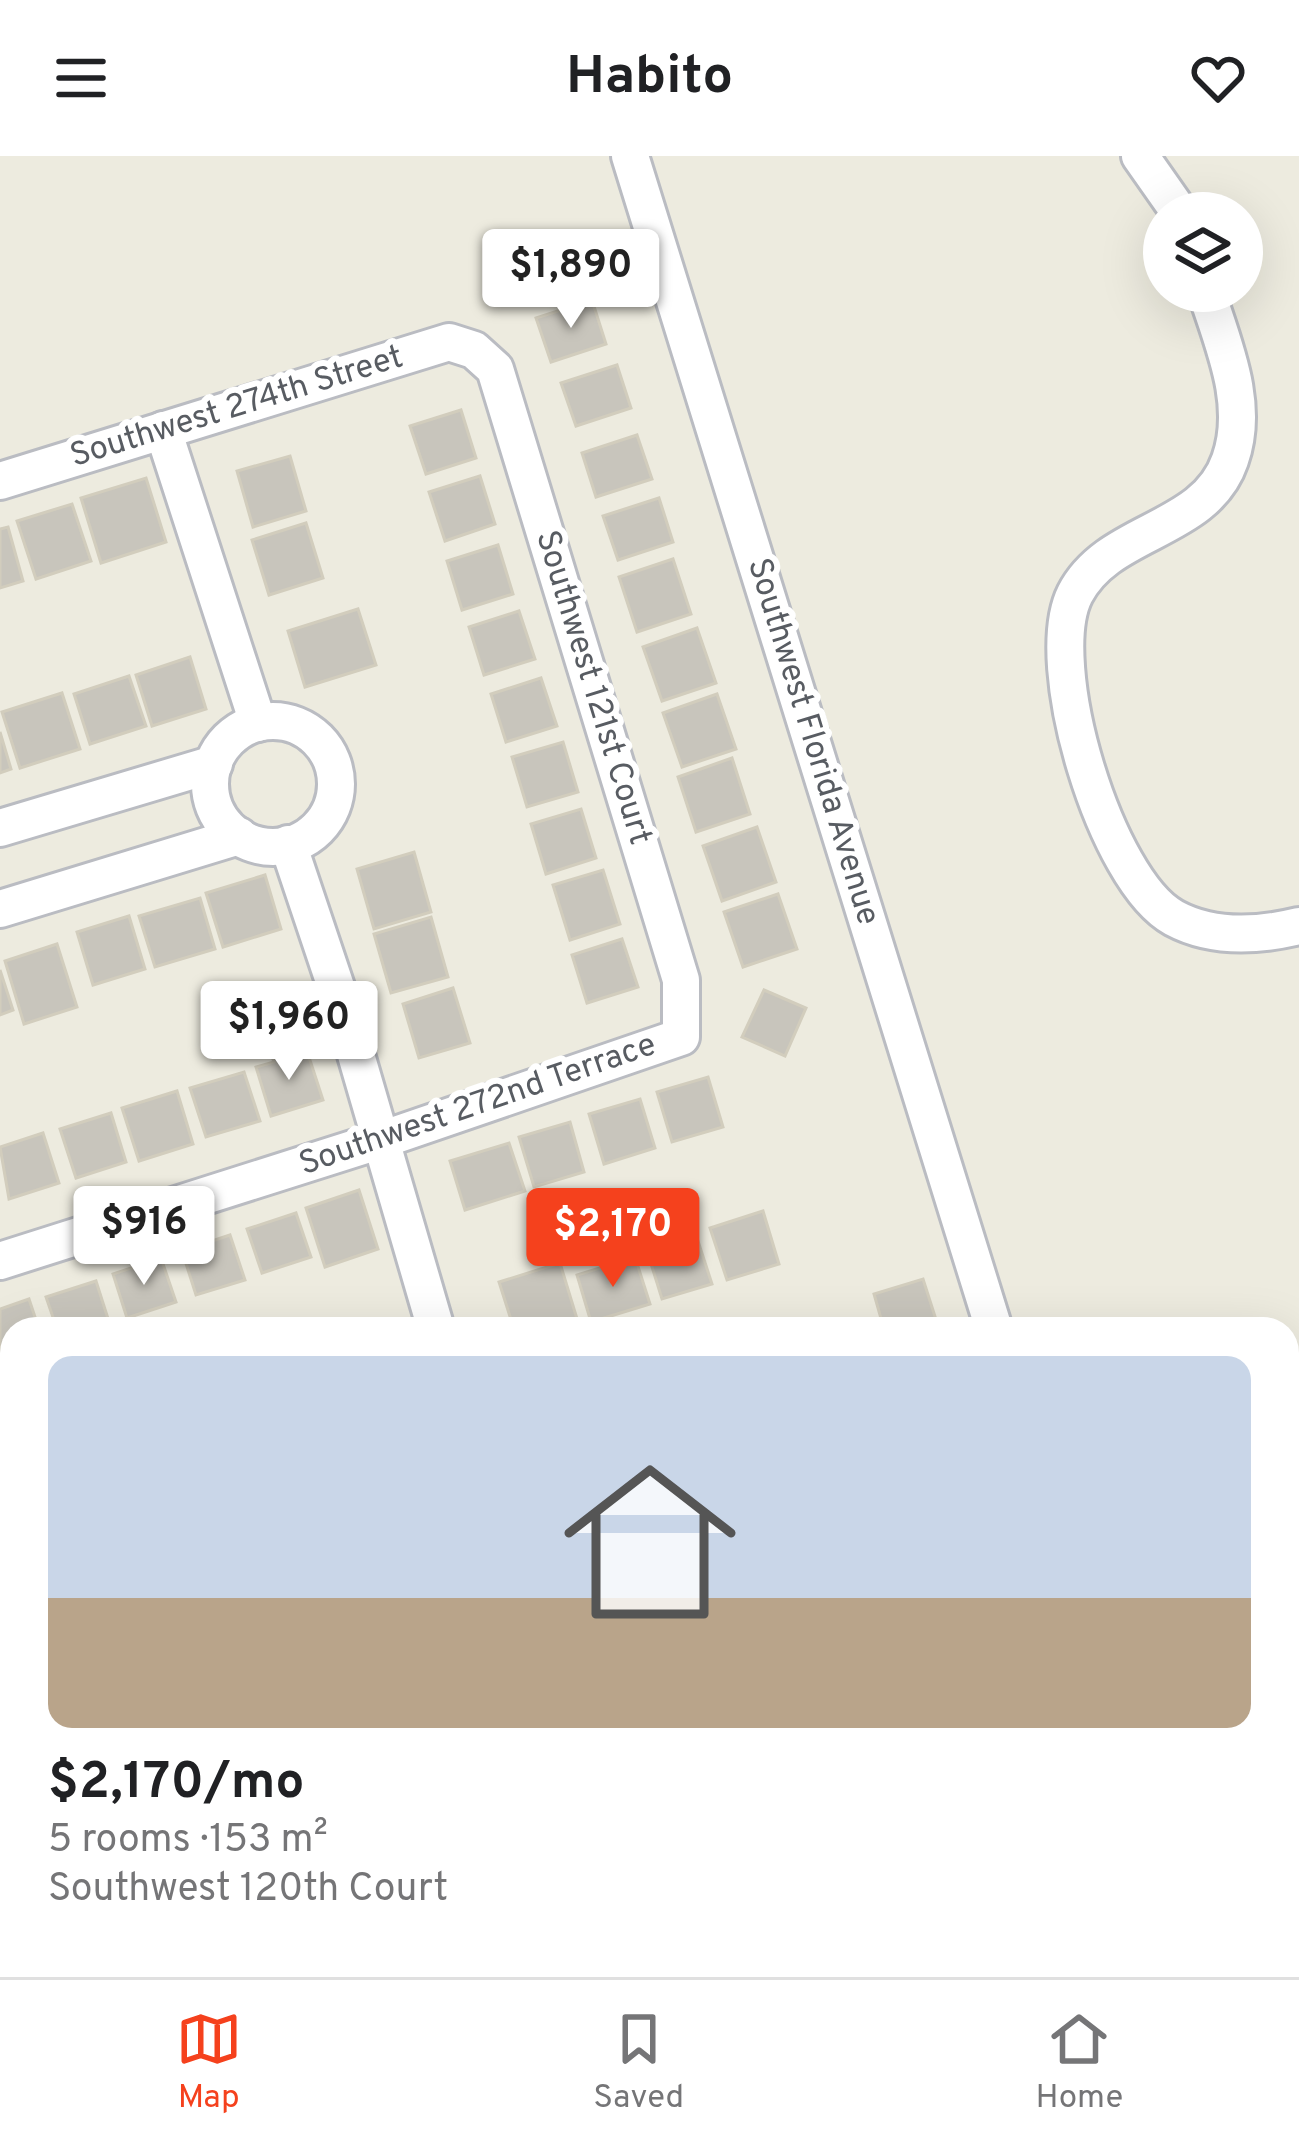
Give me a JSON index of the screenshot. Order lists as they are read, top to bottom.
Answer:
{
  "streets": {
    "street": [
      "Southwest 274th Street",
      "Southwest 121st Court",
      "Southwest Florida Avenue",
      "Southwest 272nd Terrace"
    ]
  },
  "crossings": [
    ["Southwest 274th Street", "Southwest 121st Court"],
    ["Southwest 121st Court", "Southwest 272nd Terrace"]
  ],
  "page": {
    "header": "Habito",
    "price": [
      "$1,890",
      "$1,960",
      "$916",
      "$2,170"
    ],
    "list": [
      {
        "name": "$2,170/mo",
        "note": "5 rooms · 153 m² · Southwest 120th Court"
      }
    ],
    "tabs": ["Map", "Saved", "Home"]
  }
}
